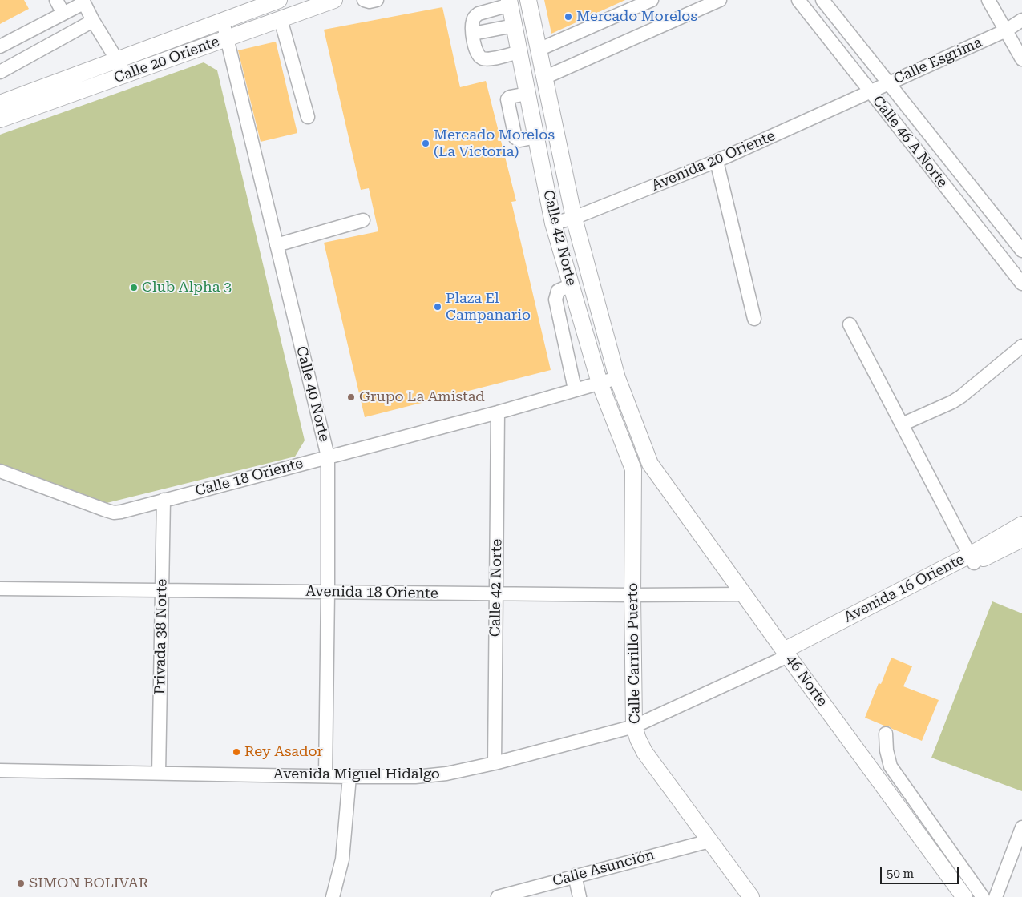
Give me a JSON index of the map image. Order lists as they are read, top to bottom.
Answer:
{
  "streets": {
    "main road": [
      "Calle 20 Oriente",
      "Calle 42 Norte",
      "Avenida 16 Oriente",
      "Calle Carrillo Puerto",
      "46 Norte"
    ],
    "street": [
      "Calle Esgrima",
      "Calle 46 A Norte",
      "Avenida 20 Oriente",
      "Calle 40 Norte",
      "Calle 18 Oriente",
      "Avenida 18 Oriente",
      "Privada 38 Norte",
      "Avenida Miguel Hidalgo",
      "Calle Asunción"
    ]
  },
  "crossings": [
    ["Calle 20 Oriente", "Calle 40 Norte"],
    ["Calle Esgrima", "Calle 46 A Norte"],
    ["Calle Esgrima", "Avenida 20 Oriente"],
    ["Calle 46 A Norte", "Avenida 20 Oriente"],
    ["Avenida 20 Oriente", "Calle 42 Norte"],
    ["Calle 42 Norte", "Calle 18 Oriente"],
    ["Calle 42 Norte", "Avenida 18 Oriente"],
    ["Calle 42 Norte", "Calle Carrillo Puerto"],
    ["Calle 42 Norte", "46 Norte"],
    ["Calle 42 Norte", "Avenida Miguel Hidalgo"],
    ["Calle 40 Norte", "Calle 18 Oriente"],
    ["Calle 40 Norte", "Avenida 18 Oriente"],
    ["Calle 40 Norte", "Avenida Miguel Hidalgo"],
    ["Calle 18 Oriente", "Privada 38 Norte"],
    ["Avenida 16 Oriente", "46 Norte"],
    ["Avenida 16 Oriente", "Avenida Miguel Hidalgo"],
    ["Avenida 18 Oriente", "Privada 38 Norte"],
    ["Avenida 18 Oriente", "Calle Carrillo Puerto"],
    ["Avenida 18 Oriente", "46 Norte"],
    ["Privada 38 Norte", "Avenida Miguel Hidalgo"],
    ["Calle Carrillo Puerto", "Avenida Miguel Hidalgo"],
    ["Calle Carrillo Puerto", "Calle Asunción"],
    ["46 Norte", "Avenida Miguel Hidalgo"]
  ],
  "places": [
    "Mercado Morelos",
    "Mercado Morelos (La Victoria)",
    "Club Alpha 3",
    "Plaza El Campanario",
    "Grupo La Amistad",
    "Rey Asador",
    "SIMON BOLIVAR"
  ],
  "scale_bar": "50 m"
}
